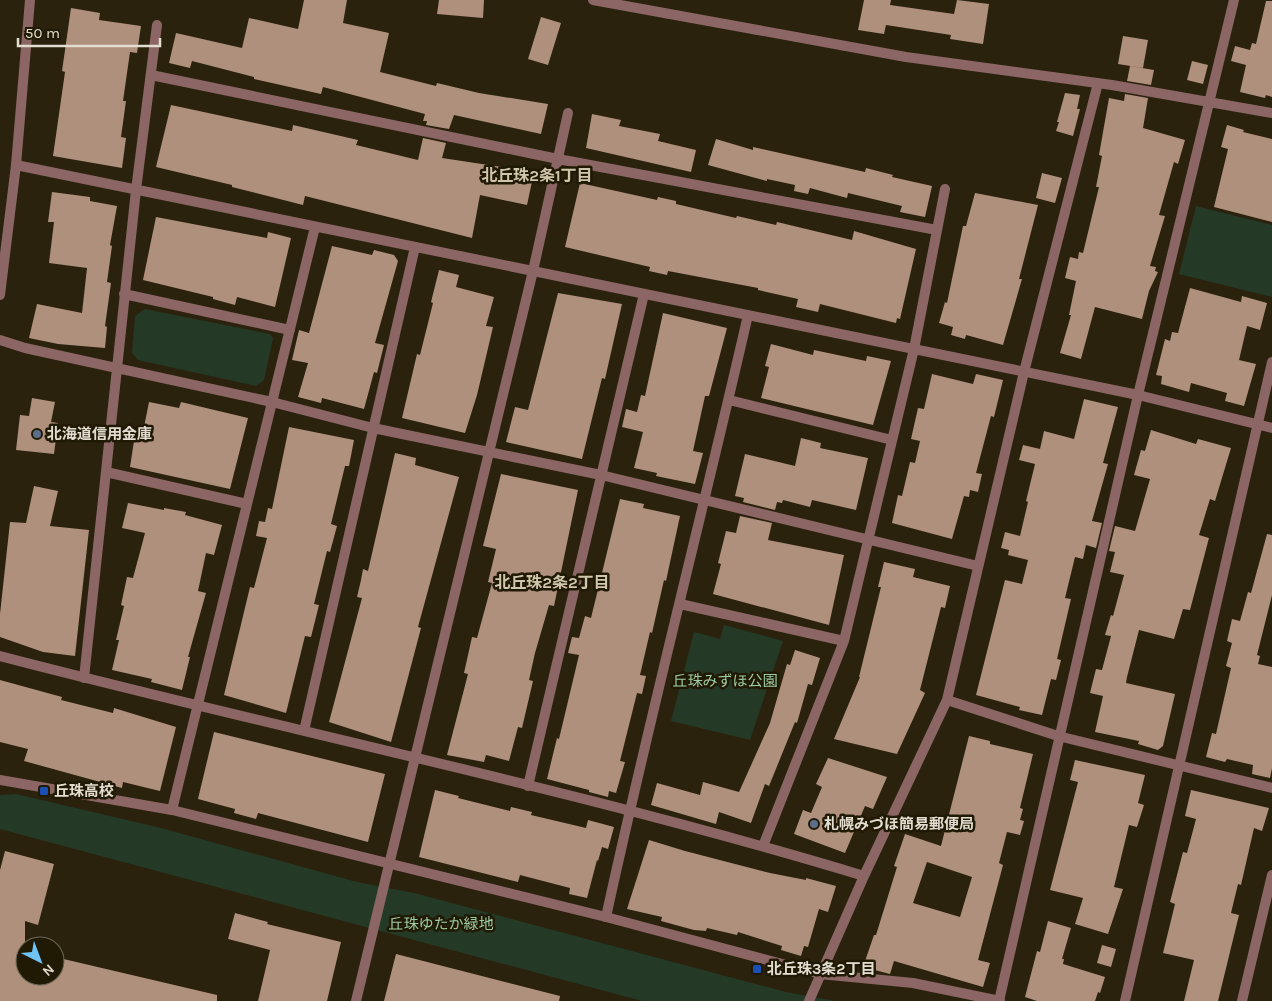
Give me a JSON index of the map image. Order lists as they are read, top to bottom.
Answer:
{
  "districts": ["北丘珠2条1丁目", "北丘珠2条2丁目"],
  "parks": ["丘珠みずほ公園", "丘珠ゆたか緑地"],
  "places": {
    "other": ["北海道信用金庫", "札幌みづほ簡易郵便局"],
    "transit": ["丘珠高校", "北丘珠3条2丁目"]
  },
  "scale_bar": "50 m",
  "north": "bottom right"
}
